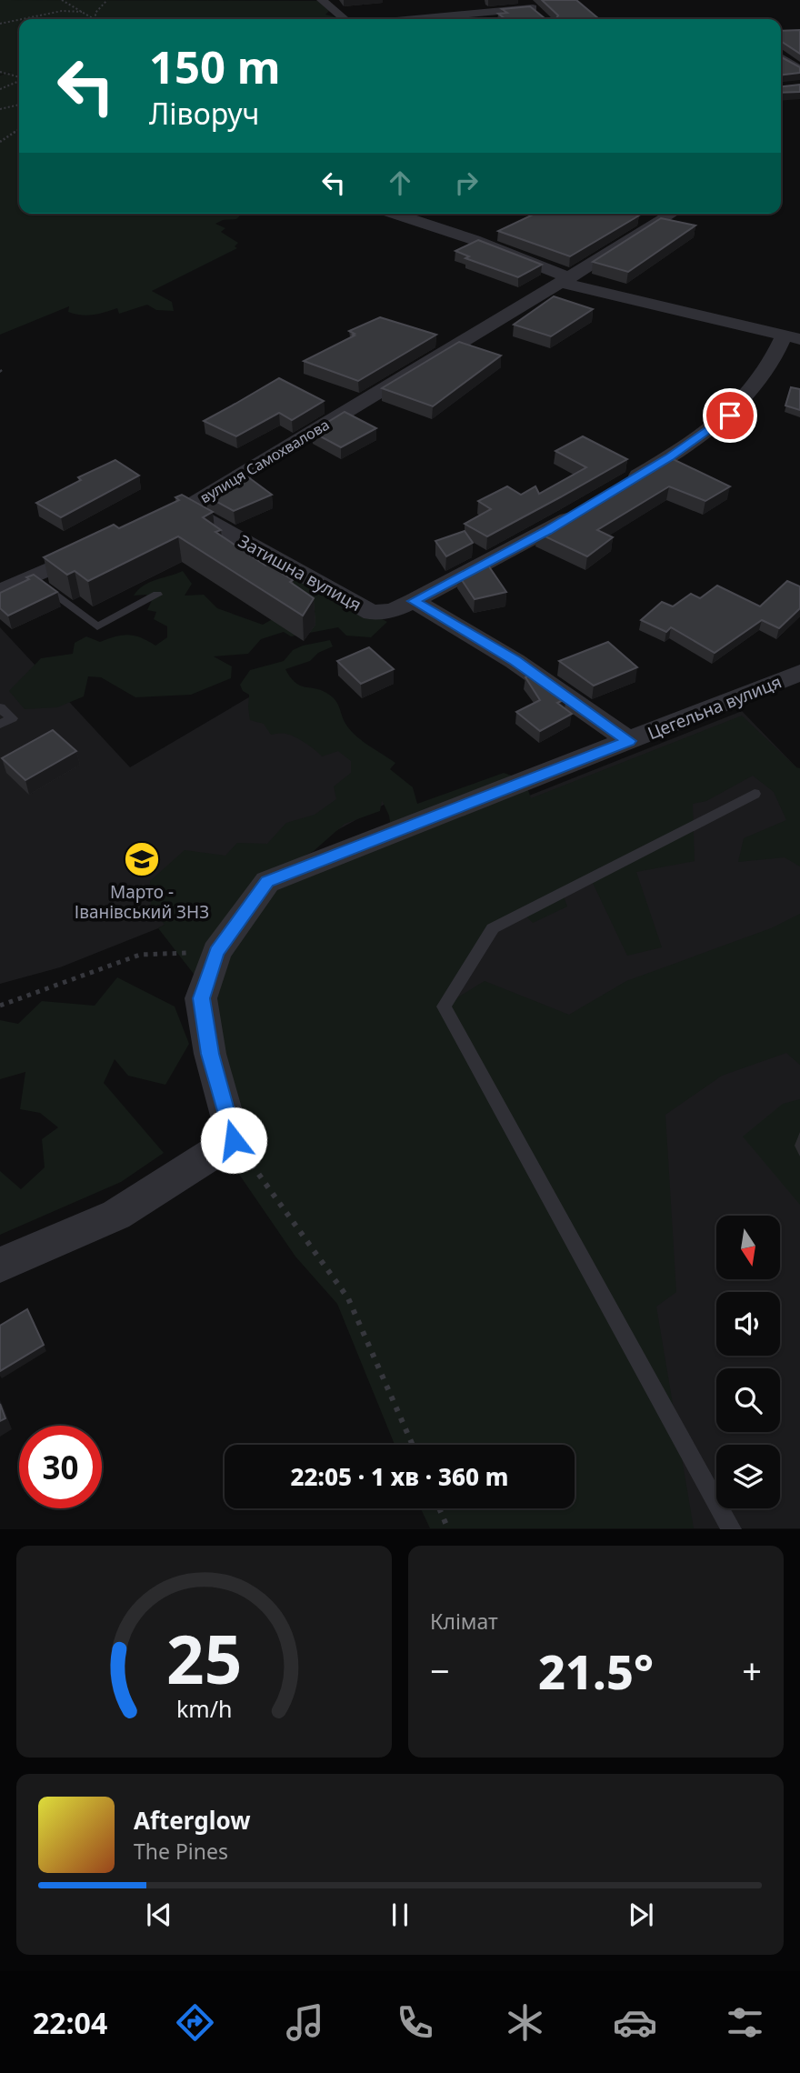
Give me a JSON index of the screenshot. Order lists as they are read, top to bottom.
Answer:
{
  "streets": {
    "street": ["вулиця Самохвалова", "Затишна вулиця", "Цегельна вулиця"]
  },
  "crossings": [
    ["вулиця Самохвалова", "Затишна вулиця"]
  ],
  "places": {
    "school or university": ["Марто - Іванівський ЗНЗ"]
  },
  "north": "bottom",
  "page": {
    "turn": ["150 m", "Ліворуч"],
    "limit": "30",
    "trip": "22:05 · 1 хв · 360 m",
    "tile": "Клімат",
    "heat": ["−", "21.5°", "+"],
    "song": ["Afterglow", "The Pines"],
    "tabs": "22:04",
    "gauge": ["25", "km/h"]
  }
}
